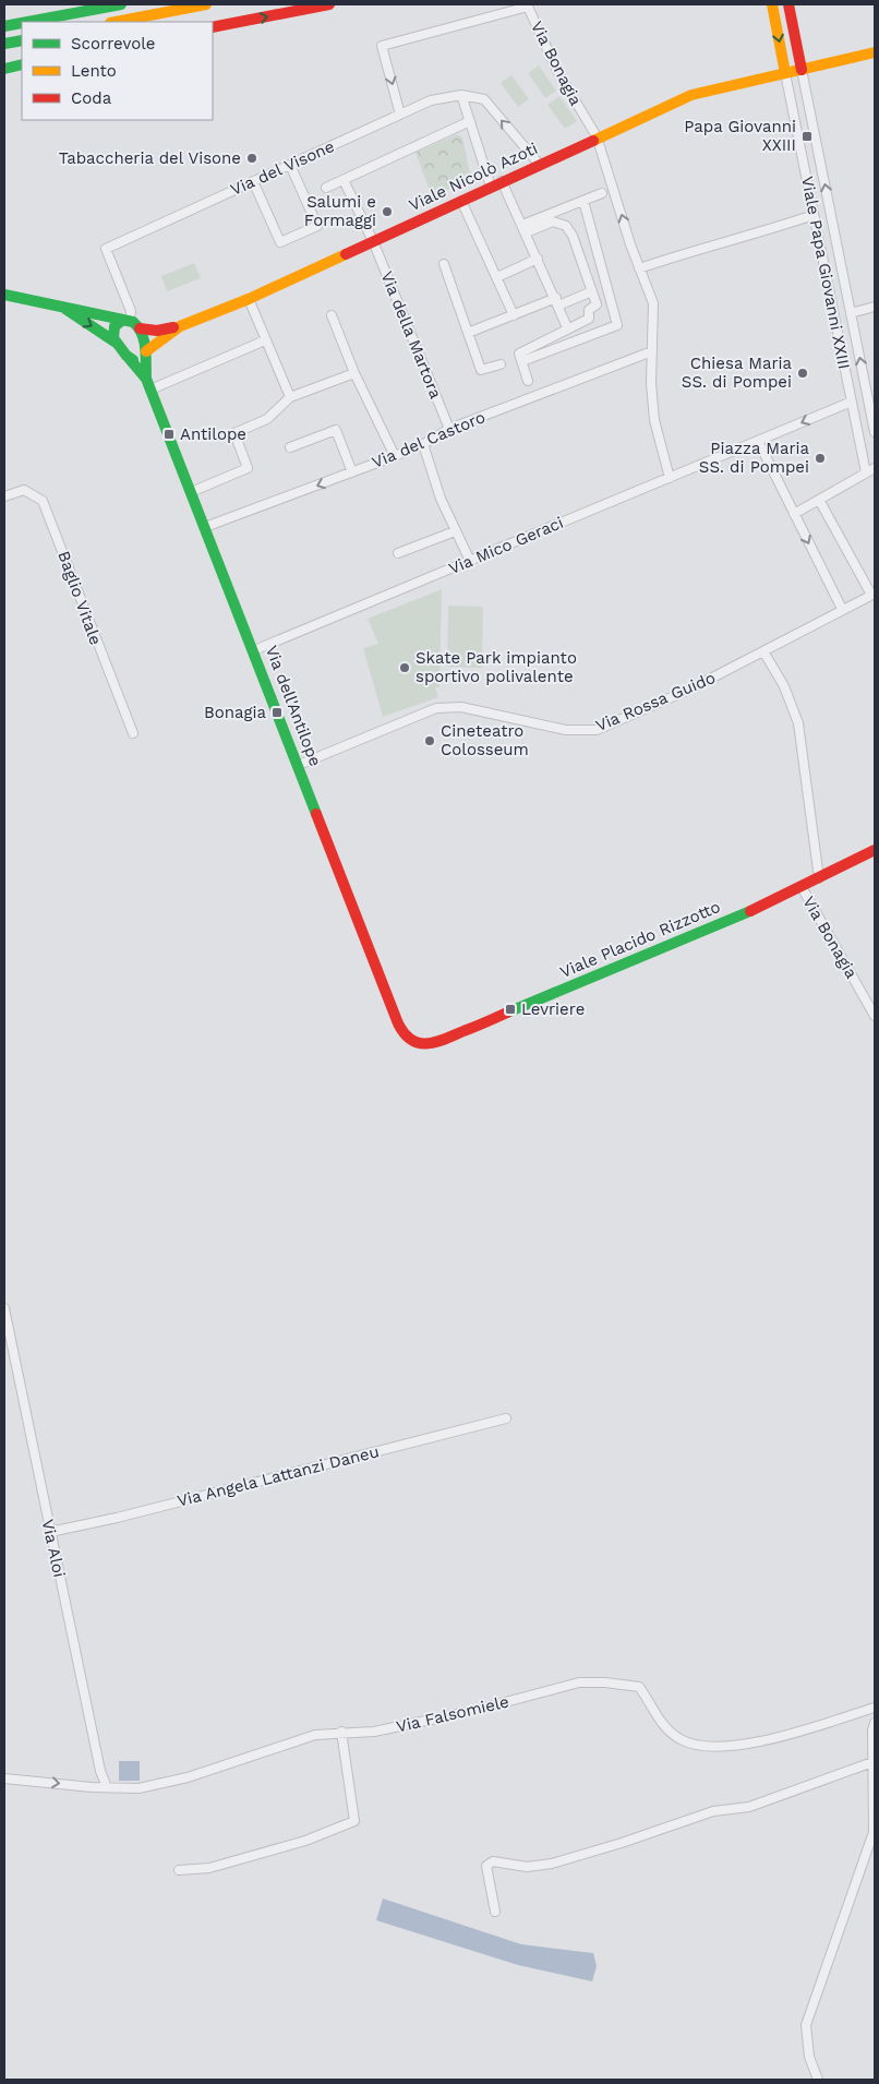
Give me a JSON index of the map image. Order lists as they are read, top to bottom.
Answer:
{
  "streets": {
    "street": [
      "Via Bonagia",
      "Via del Visone",
      "Viale Nicolò Azoti",
      "Viale Papa Giovanni XXIII",
      "Via della Martora",
      "Via del Castoro",
      "Via Mico Geraci",
      "Baglio Vitale",
      "Via Rossa Guido",
      "Via dell'Antilope",
      "Viale Placido Rizzotto",
      "Via Angela Lattanzi Daneu",
      "Via Aloi",
      "Via Falsomiele"
    ]
  },
  "crossings": [
    ["Via Bonagia", "Via del Visone"],
    ["Via Bonagia", "Viale Nicolò Azoti"],
    ["Via Bonagia", "Viale Placido Rizzotto"],
    ["Via del Visone", "Viale Nicolò Azoti"],
    ["Viale Nicolò Azoti", "Viale Papa Giovanni XXIII"],
    ["Viale Nicolò Azoti", "Via della Martora"],
    ["Viale Papa Giovanni XXIII", "Via Mico Geraci"],
    ["Via della Martora", "Via del Castoro"],
    ["Via del Castoro", "Via dell'Antilope"],
    ["Via Mico Geraci", "Via dell'Antilope"],
    ["Via Rossa Guido", "Via dell'Antilope"],
    ["Via dell'Antilope", "Viale Placido Rizzotto"],
    ["Via Angela Lattanzi Daneu", "Via Aloi"],
    ["Via Aloi", "Via Falsomiele"]
  ],
  "places": {
    "transit": [
      "Papa Giovanni XXIII",
      "Antilope",
      "Bonagia",
      "Levriere"
    ],
    "other": [
      "Tabaccheria del Visone",
      "Salumi e Formaggi",
      "Chiesa Maria SS. di Pompei",
      "Piazza Maria SS. di Pompei",
      "Skate Park impianto sportivo polivalente",
      "Cineteatro Colosseum"
    ]
  },
  "legend": ["Scorrevole", "Lento", "Coda"]
}
